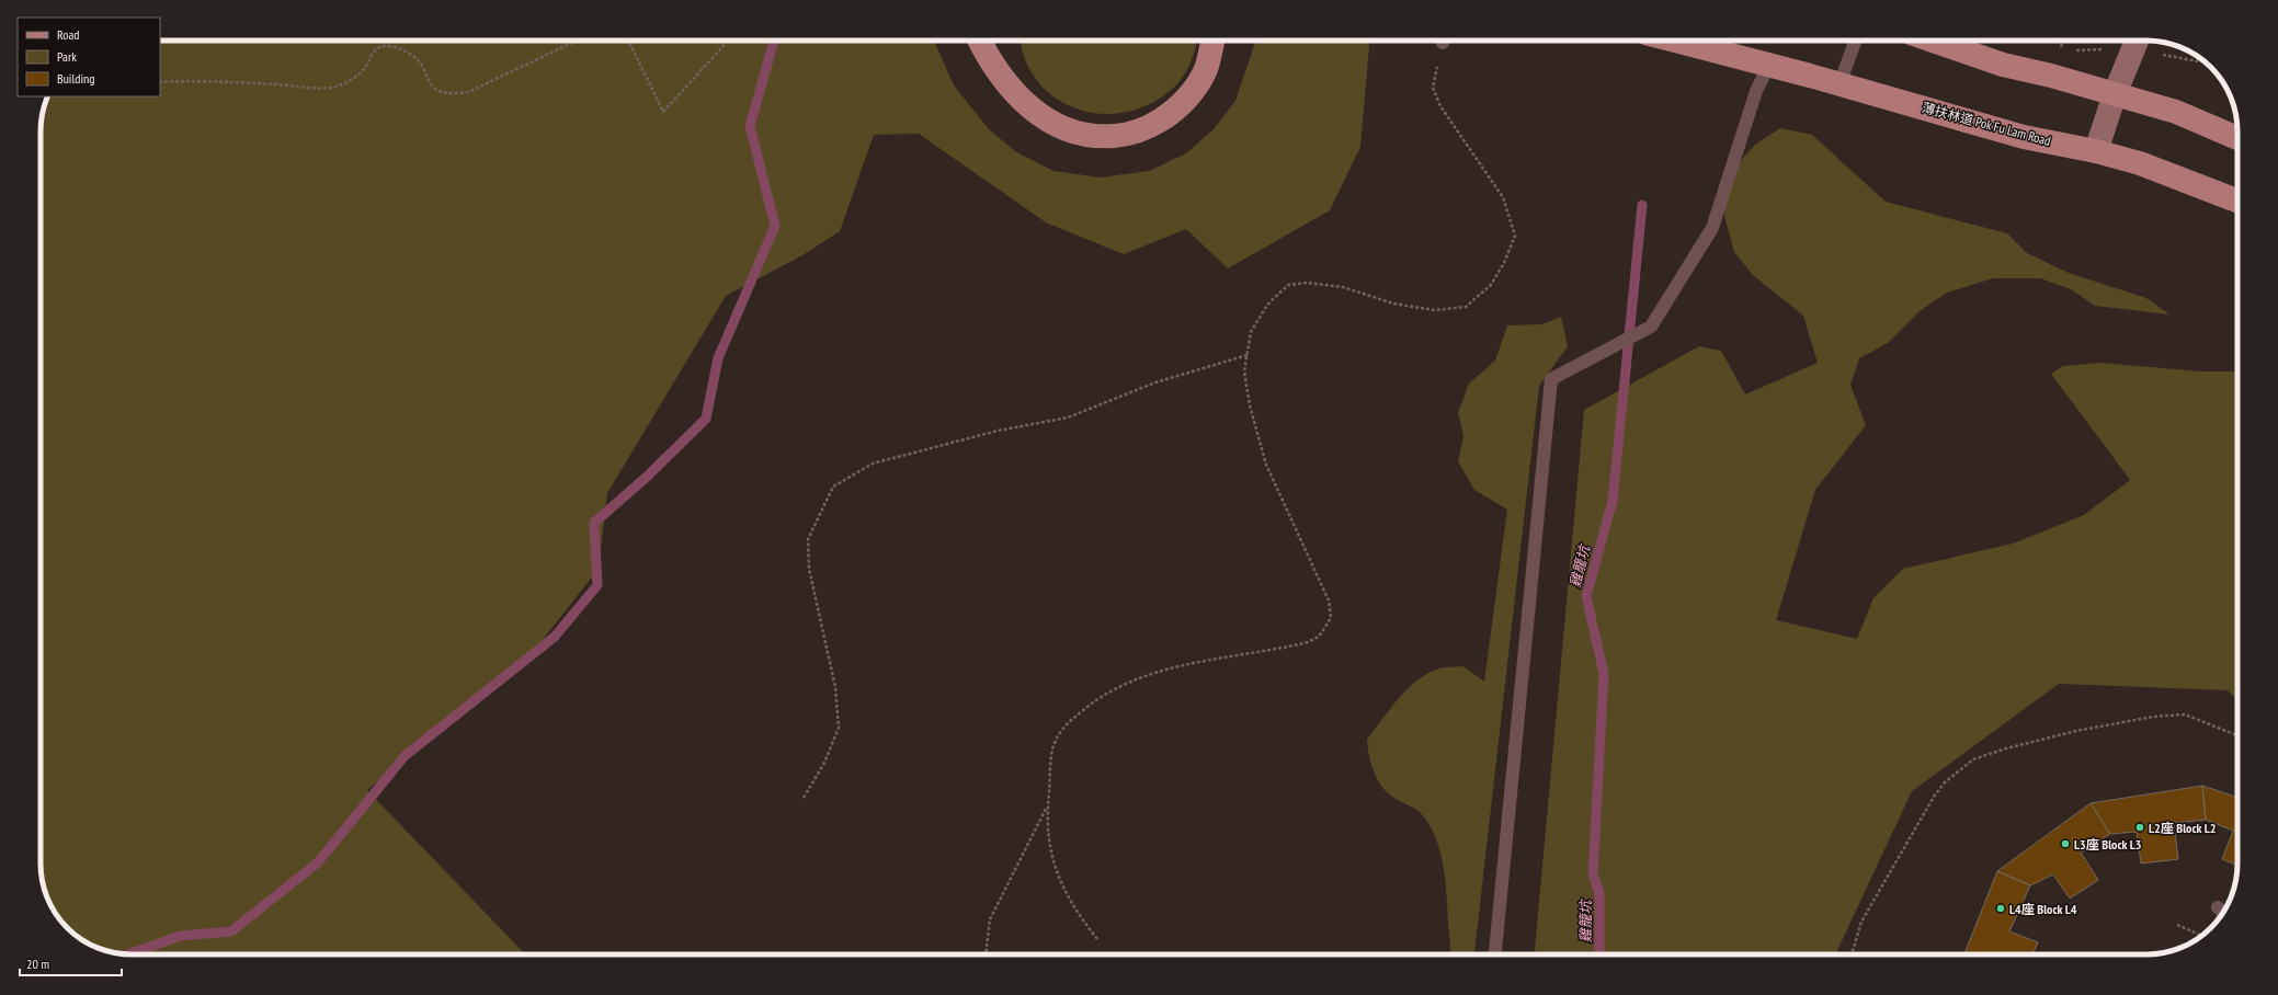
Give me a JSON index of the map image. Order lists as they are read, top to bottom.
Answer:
{
  "streets": {
    "main road": ["薄扶林道 Pok Fu Lam Road"]
  },
  "water": ["雞籠坑"],
  "places": ["L2座 Block L2", "L3座 Block L3", "L4座 Block L4"],
  "legend": ["Road", "Park", "Building"],
  "scale_bar": "20 m"
}
